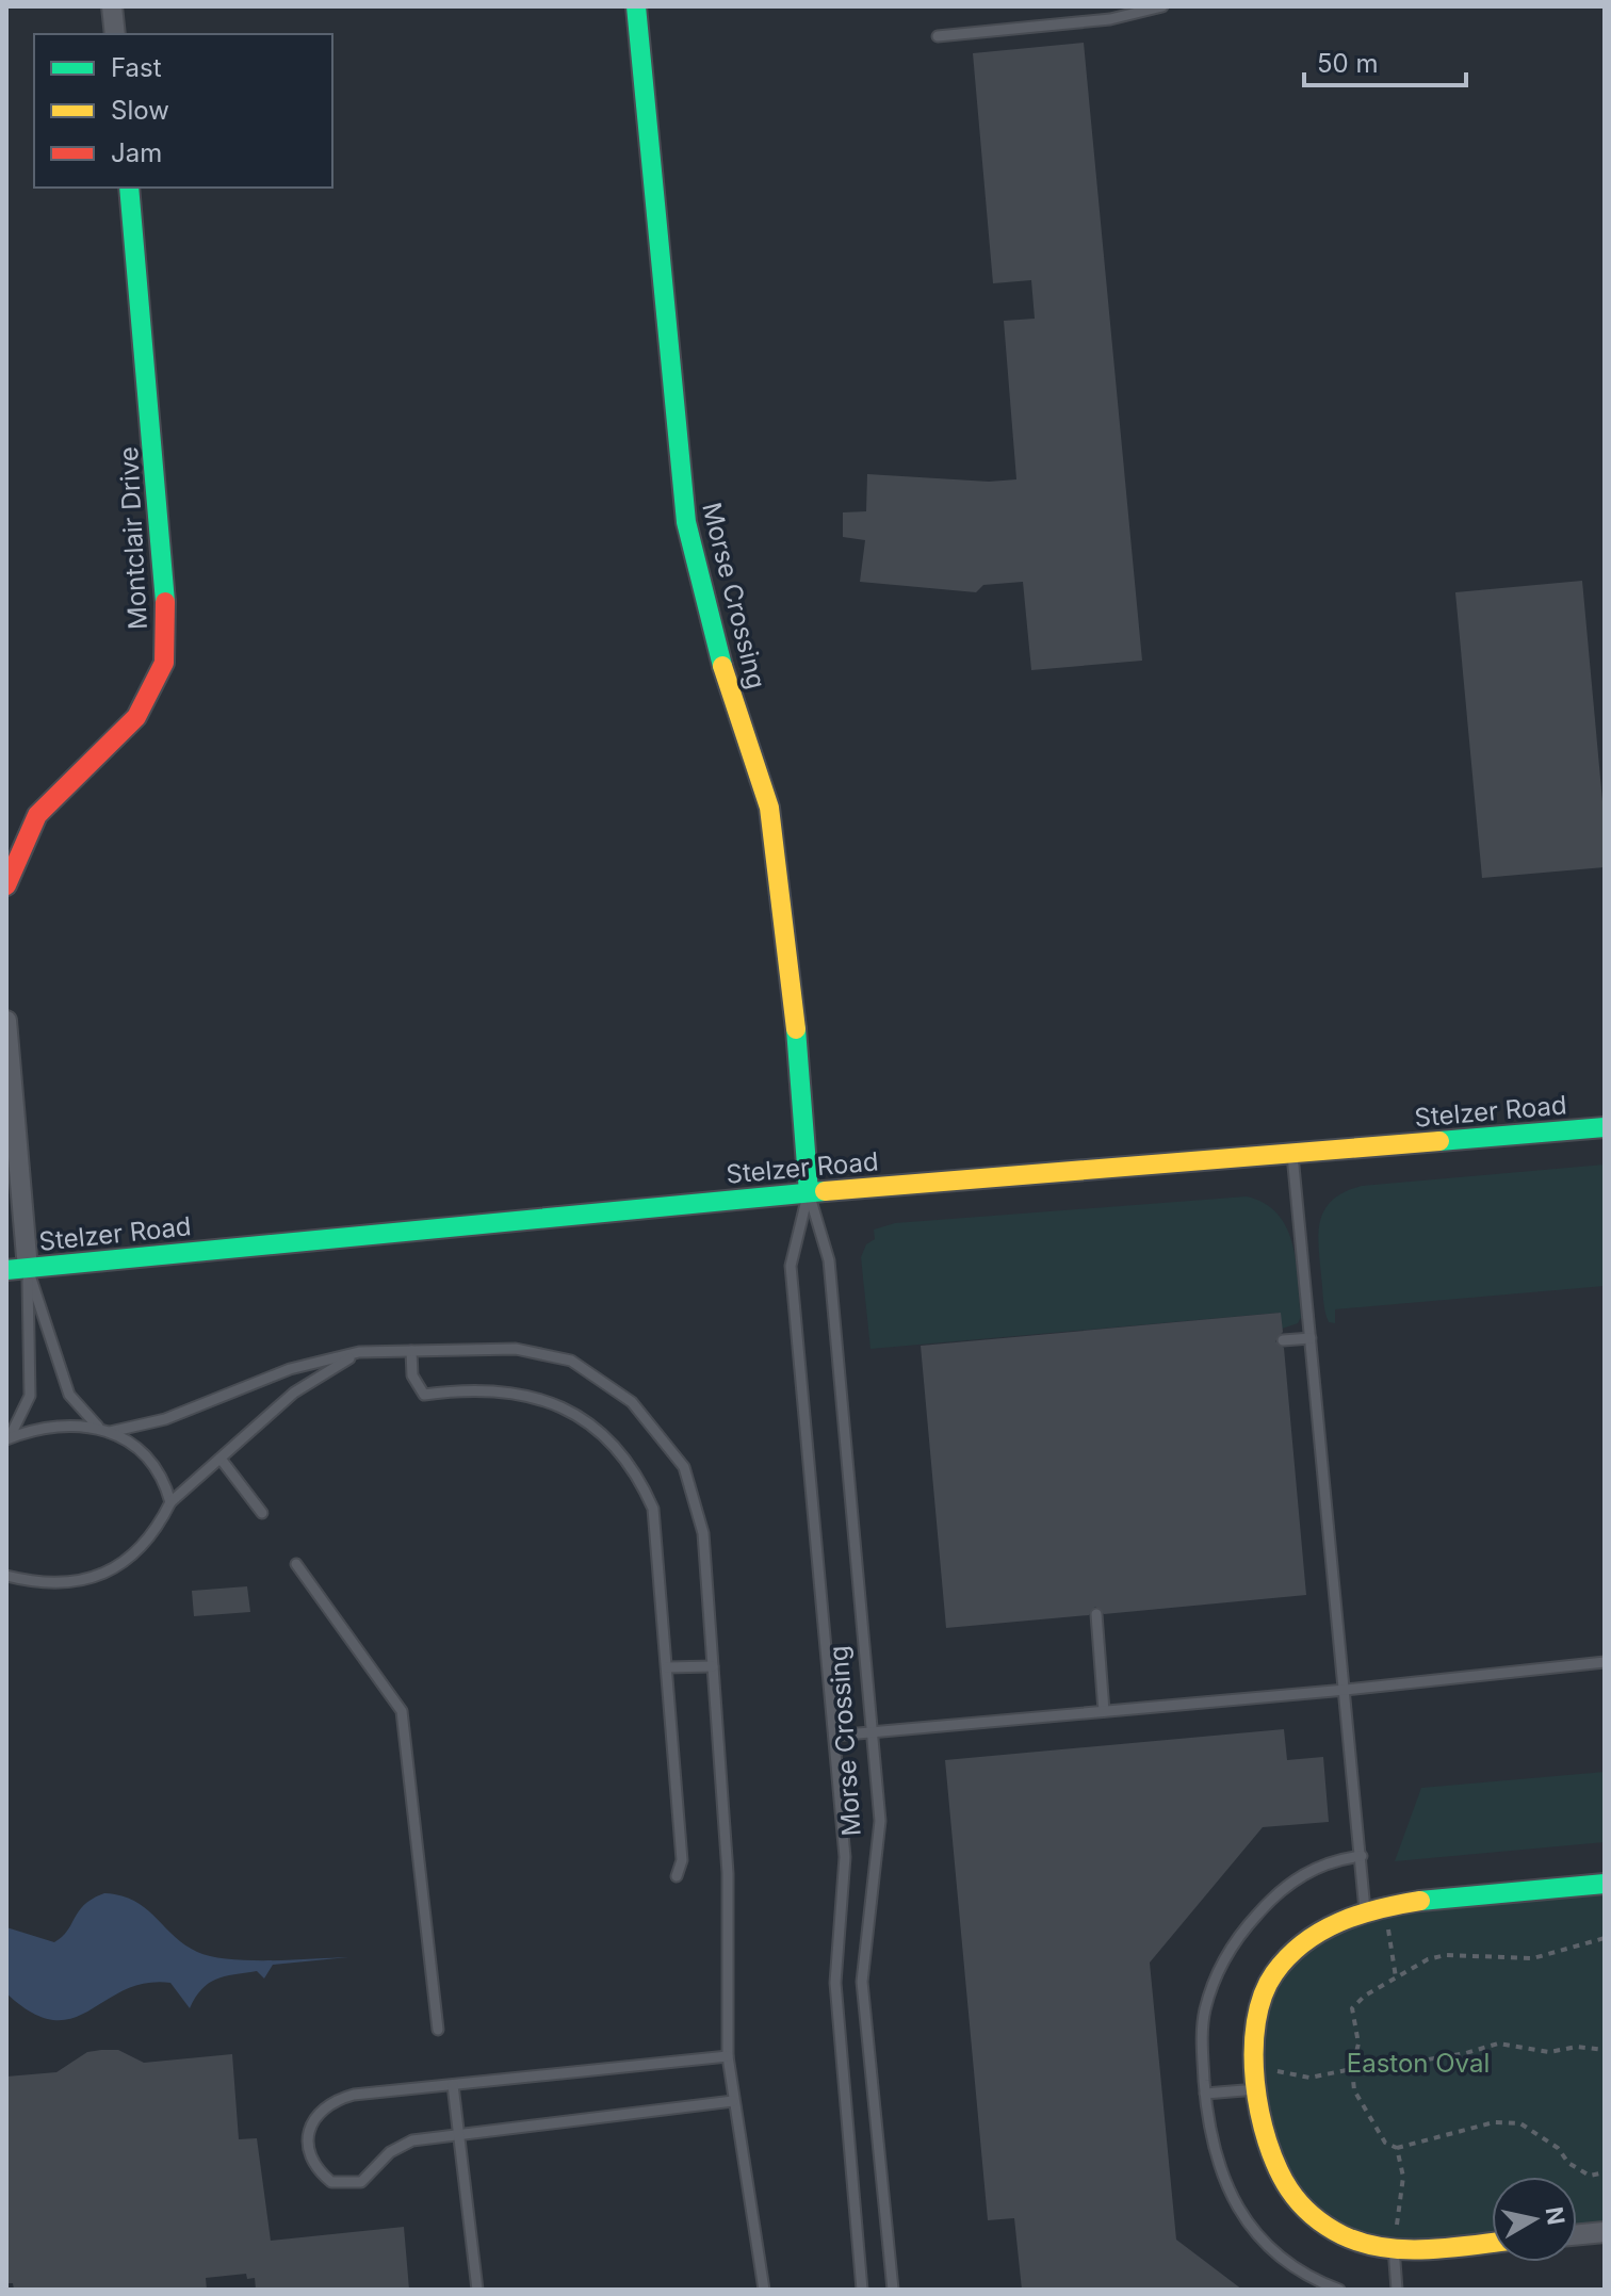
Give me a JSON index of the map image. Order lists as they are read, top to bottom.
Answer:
{
  "streets": {
    "main road": ["Montclair Drive", "Morse Crossing", "Stelzer Road"]
  },
  "crossings": [
    ["Morse Crossing", "Stelzer Road"]
  ],
  "parks": ["Easton Oval"],
  "legend": ["Fast", "Slow", "Jam"],
  "scale_bar": "50 m",
  "north": "right"
}
